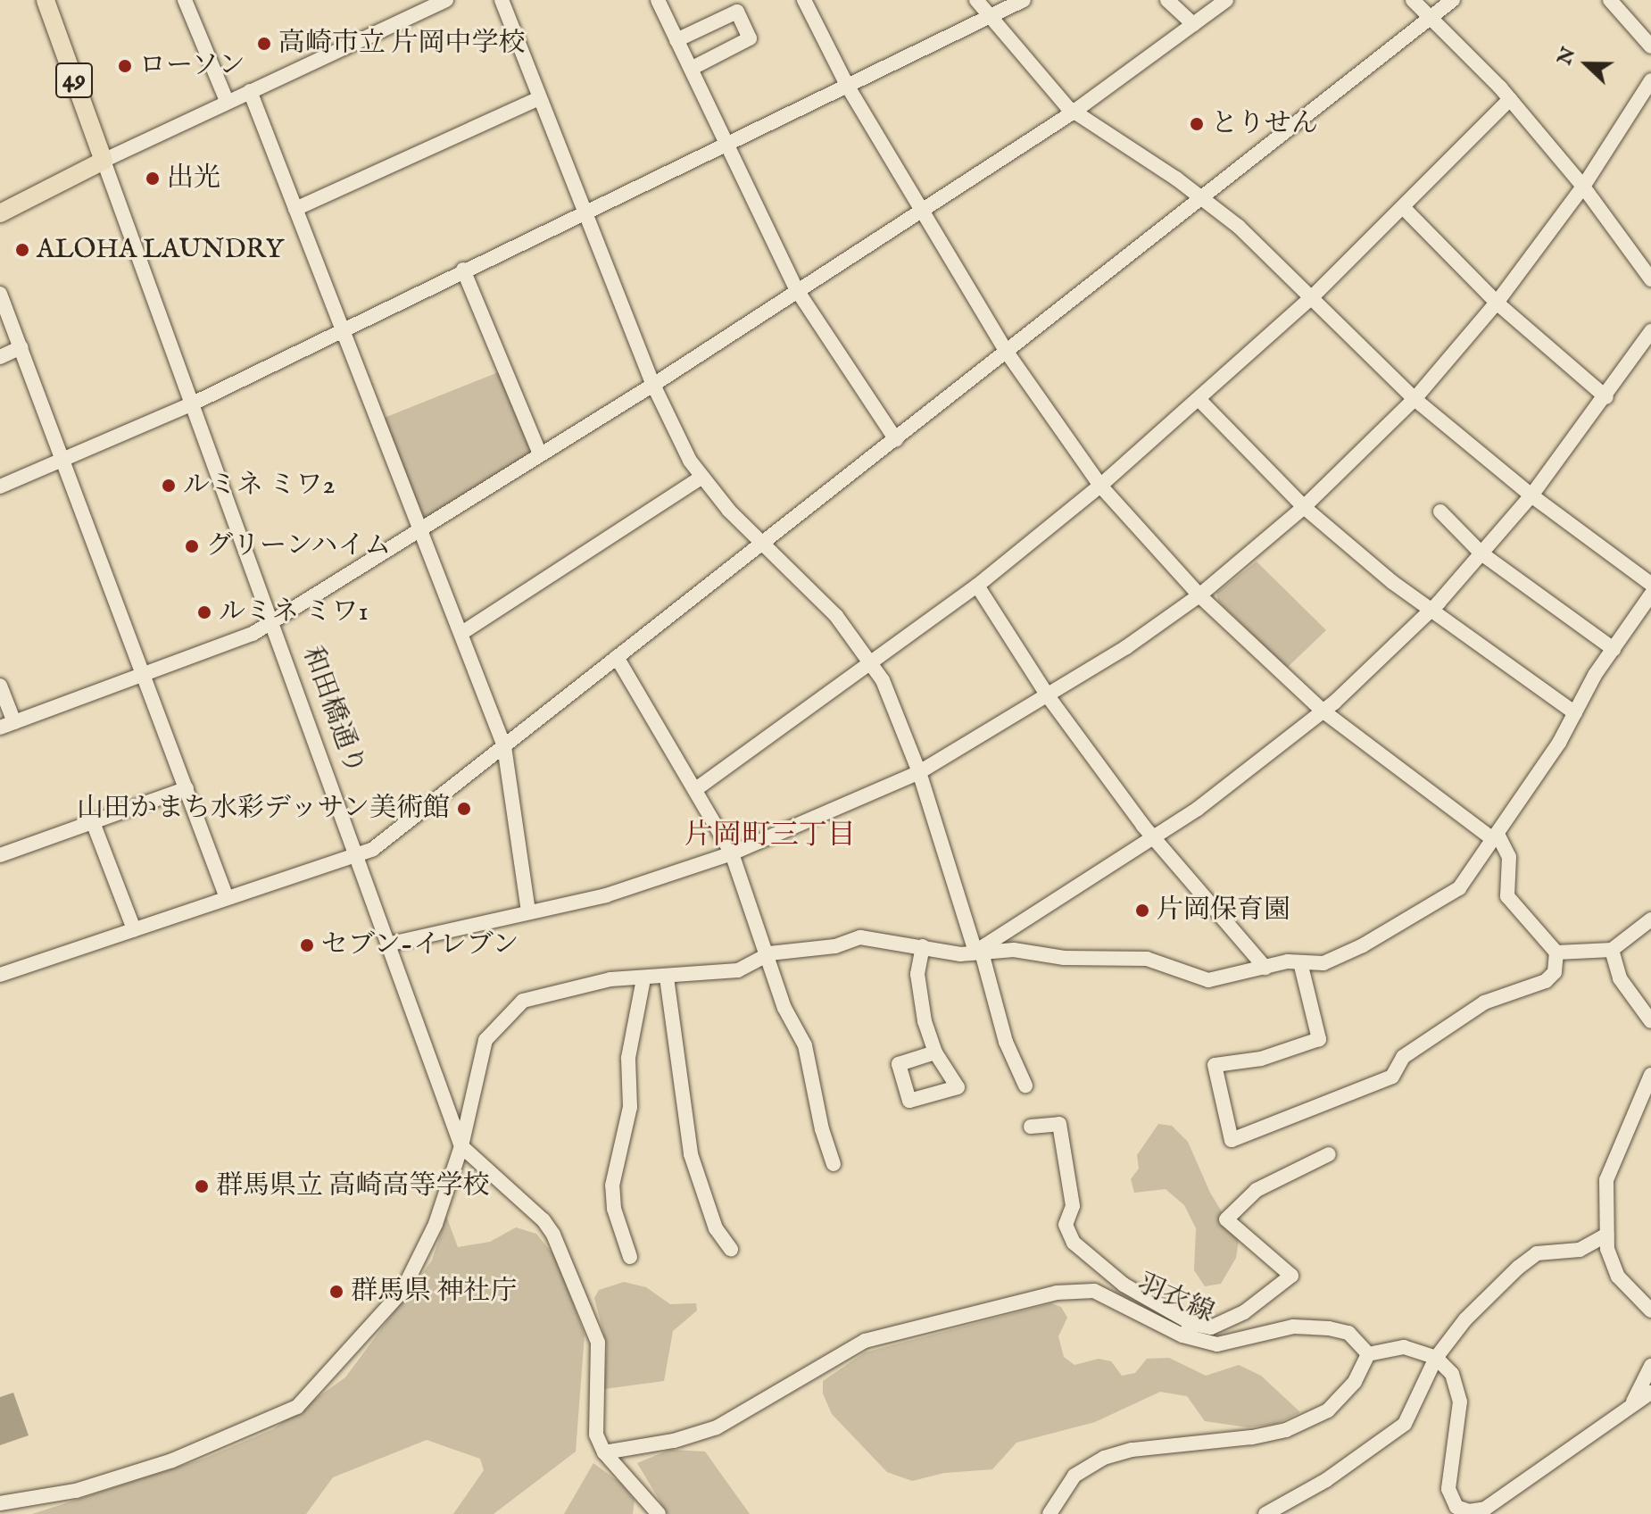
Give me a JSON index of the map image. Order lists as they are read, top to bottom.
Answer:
{
  "streets": {
    "main road": ["49", "和田橋通り"],
    "street": ["羽衣線"]
  },
  "crossings": [
    ["和田橋通り", "羽衣線"]
  ],
  "districts": ["片岡町三丁目"],
  "places": [
    "高崎市立 片岡中学校",
    "ローソン",
    "とりせん",
    "出光",
    "ALOHA LAUNDRY",
    "ルミネ ミワ2",
    "グリーンハイム",
    "ルミネ ミワ1",
    "山田かまち水彩デッサン美術館",
    "片岡保育園",
    "セブン-イレブン",
    "群馬県立 高崎高等学校",
    "群馬県 神社庁"
  ],
  "north": "left"
}
